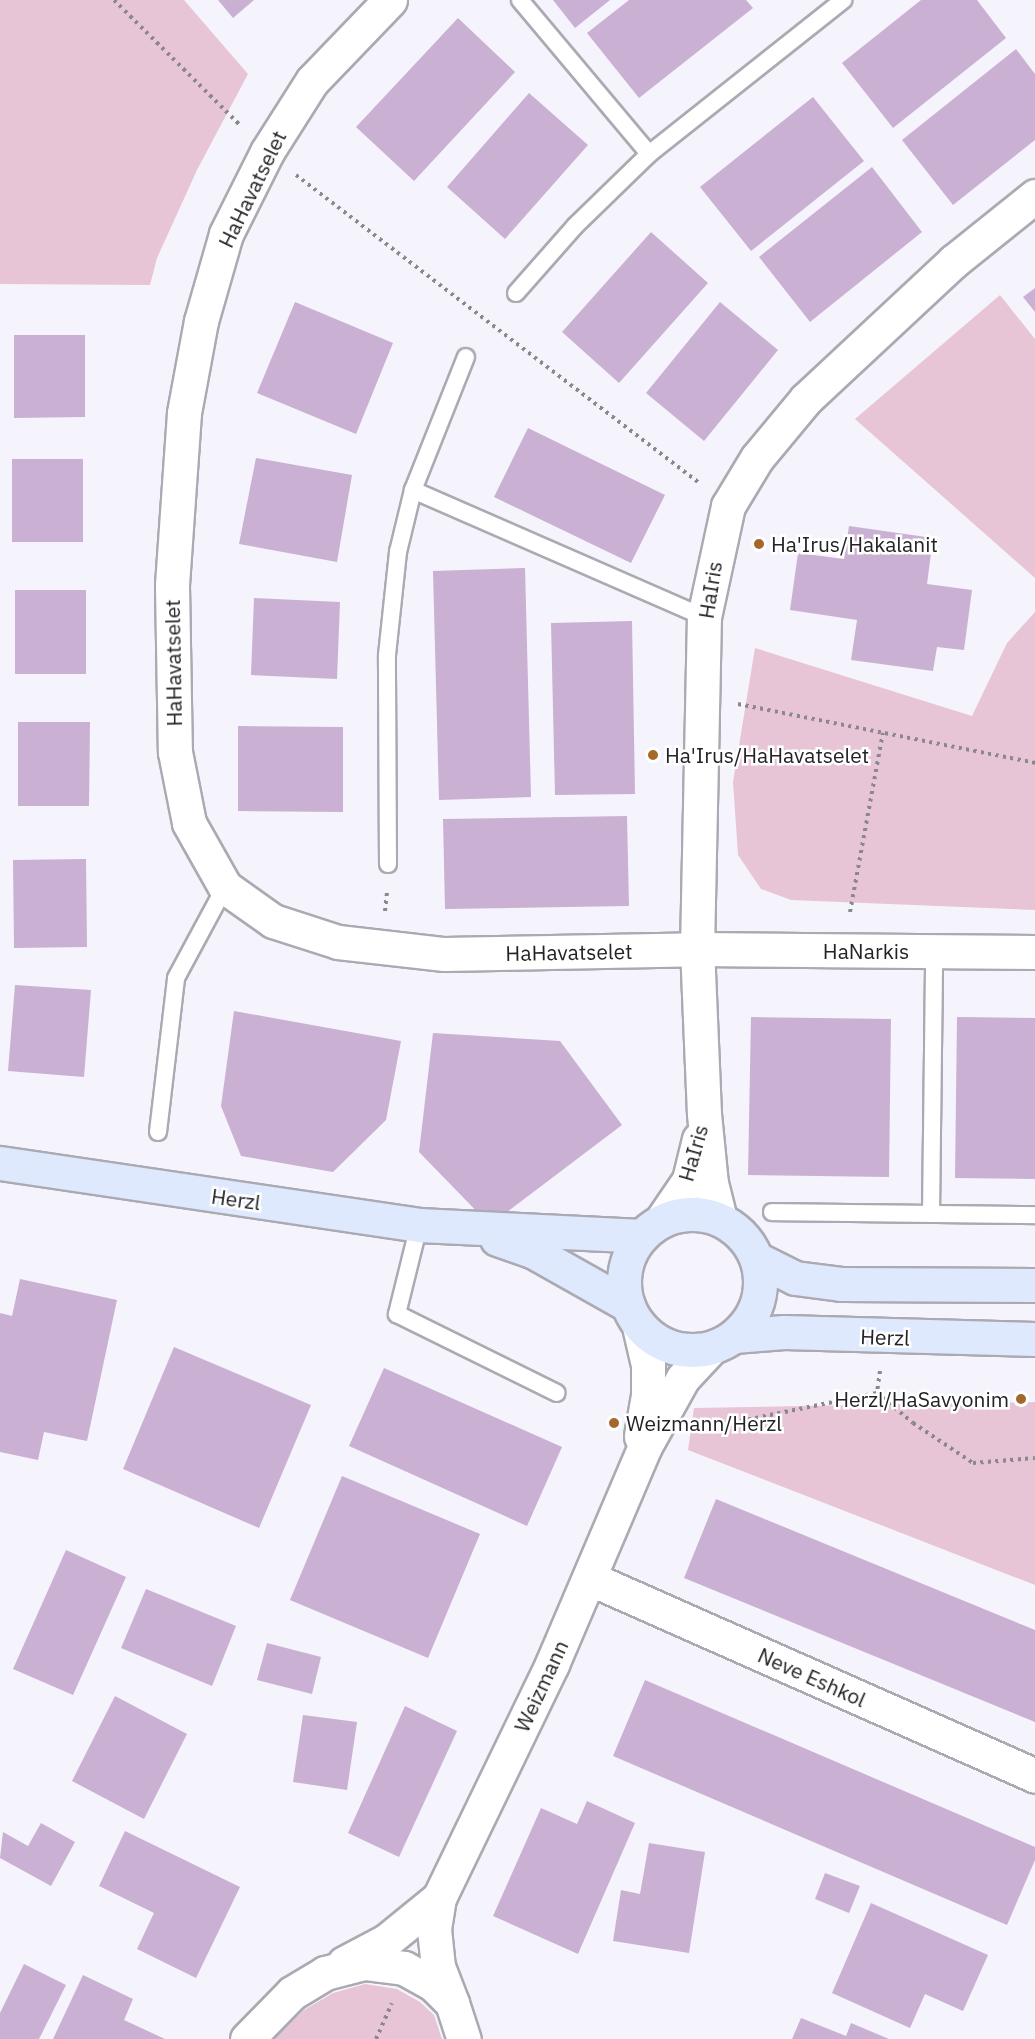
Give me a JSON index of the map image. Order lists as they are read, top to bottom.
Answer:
{
  "streets": {
    "street": [
      "HaHavatselet",
      "HaIris",
      "HaNarkis",
      "Herzl",
      "Neve Eshkol",
      "Weizmann"
    ]
  },
  "crossings": [
    ["HaHavatselet", "HaIris"],
    ["HaHavatselet", "HaNarkis"],
    ["HaIris", "HaNarkis"],
    ["HaIris", "Herzl"],
    ["HaIris", "Weizmann"],
    ["Herzl", "Weizmann"],
    ["Neve Eshkol", "Weizmann"]
  ],
  "places": [
    "Ha'Irus/Hakalanit",
    "Ha'Irus/HaHavatselet",
    "Herzl/HaSavyonim",
    "Weizmann/Herzl"
  ]
}
